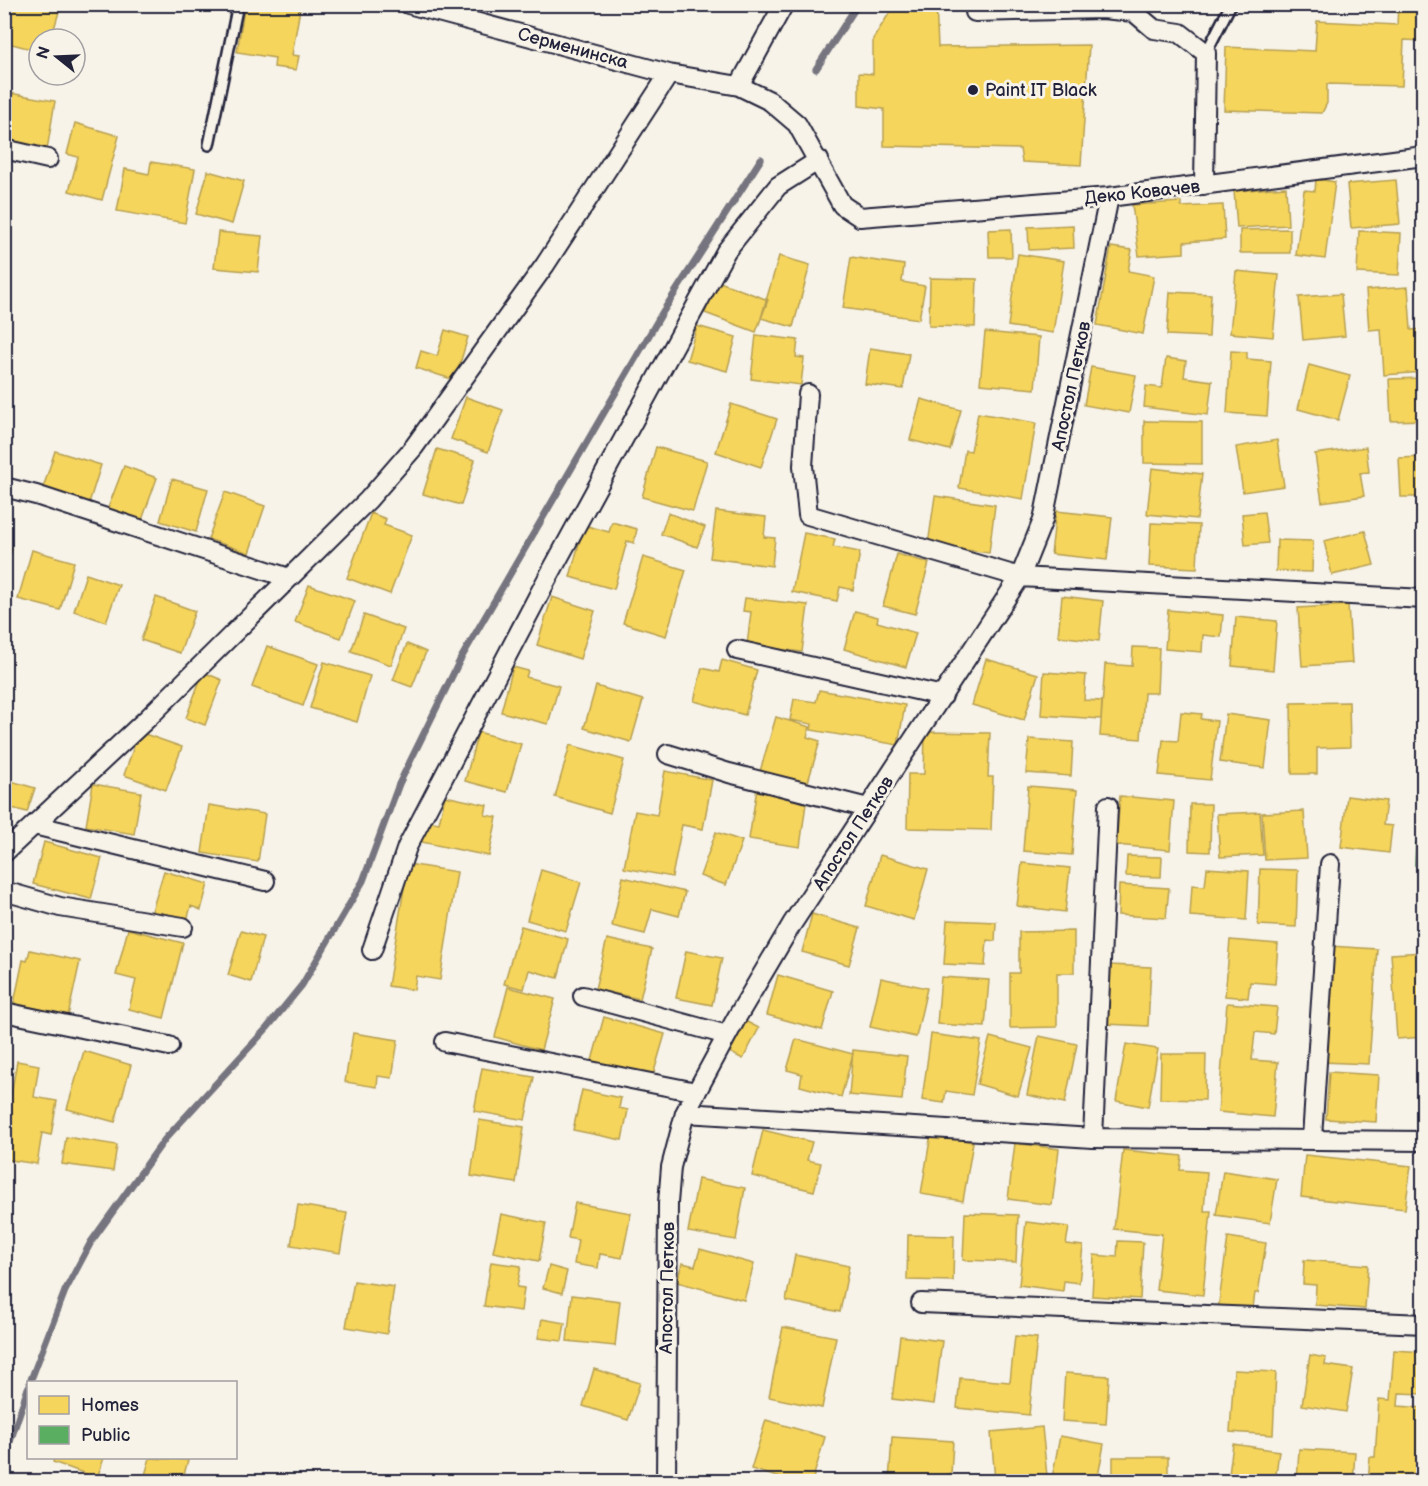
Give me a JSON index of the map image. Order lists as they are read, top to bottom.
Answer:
{
  "streets": {
    "street": ["Серменинска", "Деко Ковачев", "Апостол Петков"]
  },
  "crossings": [
    ["Серменинска", "Деко Ковачев"],
    ["Деко Ковачев", "Апостол Петков"]
  ],
  "places": ["Paint IT Black"],
  "legend": ["Homes", "Public"],
  "north": "left"
}
